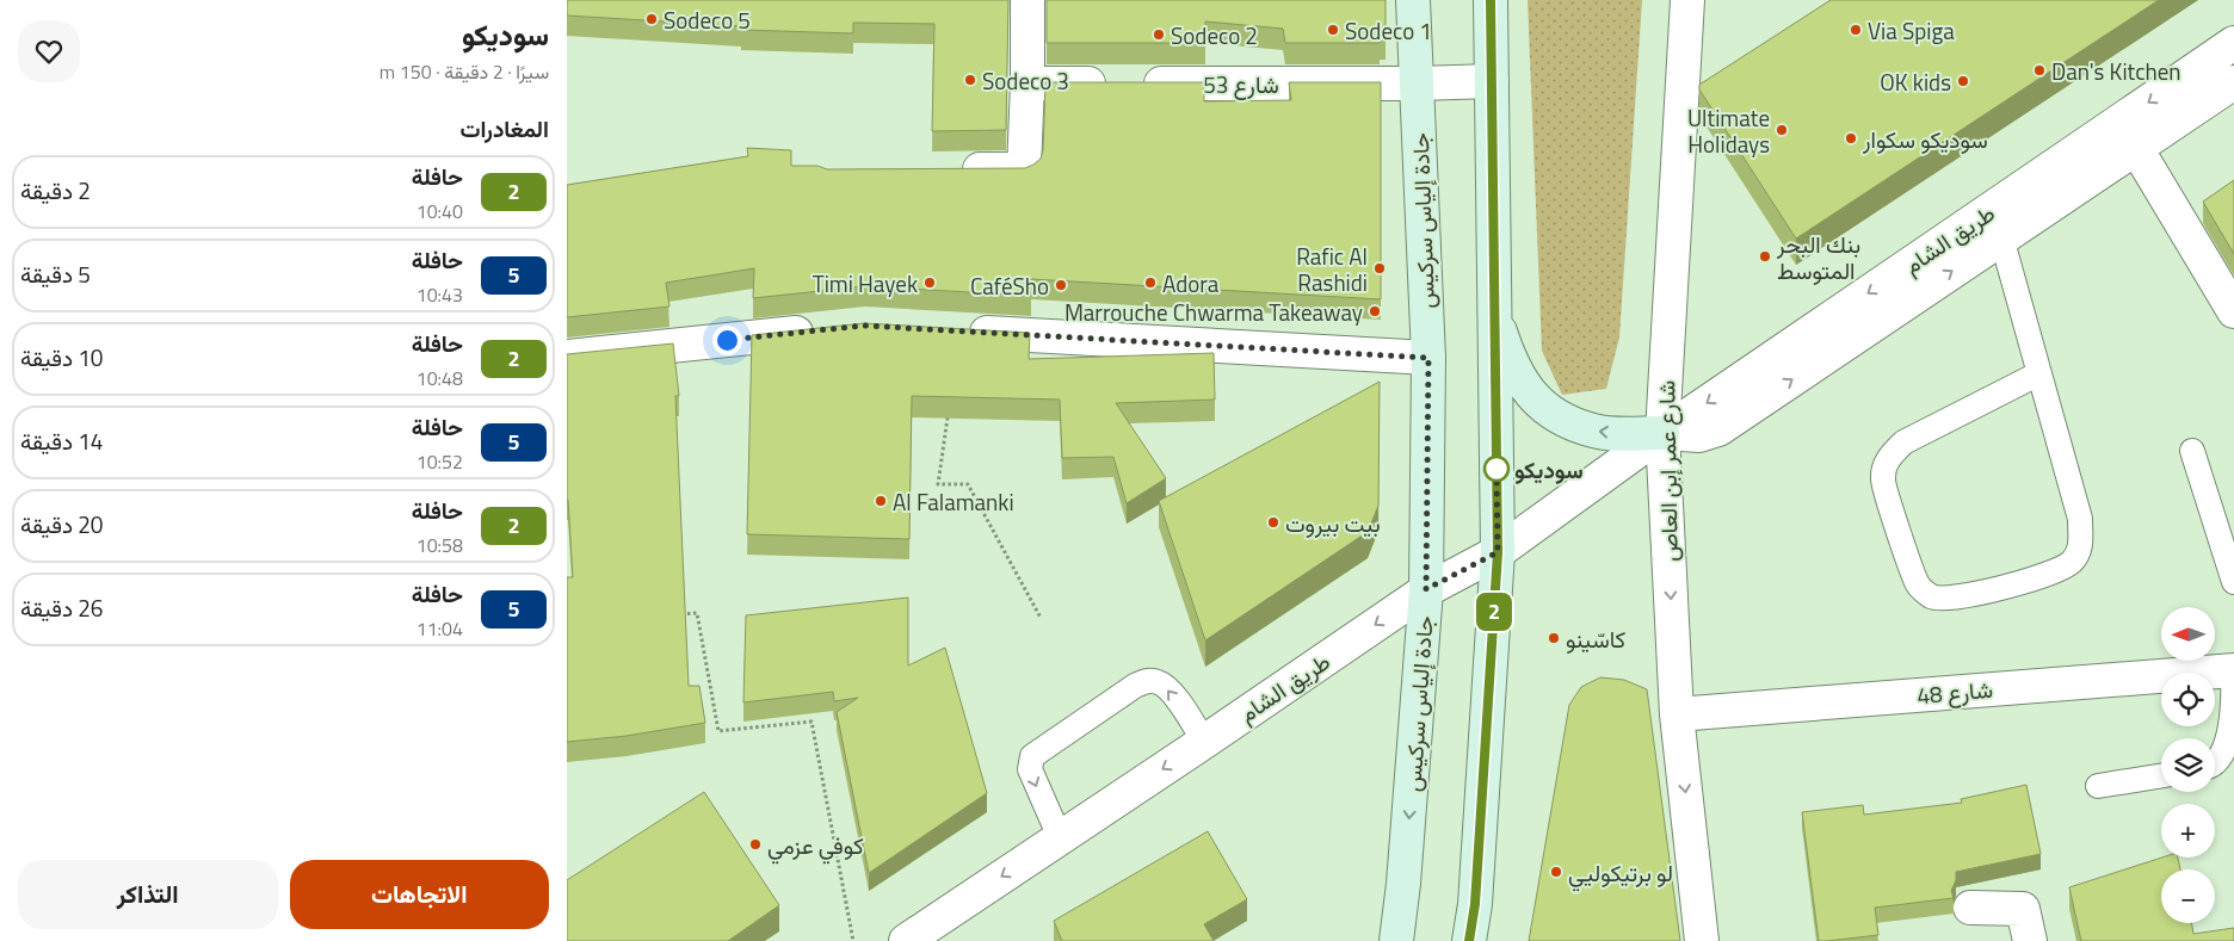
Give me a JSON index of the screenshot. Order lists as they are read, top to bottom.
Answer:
{
  "streets": {
    "main road": ["جادة إلياس سركيس"],
    "street": [
      "شارع 53",
      "طريق الشام",
      "شارع عمر إبن العاص",
      "شارع 48"
    ]
  },
  "crossings": [
    ["شارع 53", "جادة إلياس سركيس"],
    ["جادة إلياس سركيس", "طريق الشام"],
    ["طريق الشام", "شارع عمر إبن العاص"],
    ["شارع عمر إبن العاص", "شارع 48"]
  ],
  "one_way": ["شارع عمر إبن العاص"],
  "places": [
    "Sodeco 5",
    "Sodeco 1",
    "Via Spiga",
    "Sodeco 2",
    "Dan's Kitchen",
    "Sodeco 3",
    "OK kids",
    "Ultimate Holidays",
    "سوديكو سكوار",
    "بنك البحر المتوسط",
    "Rafic Al Rashidi",
    "Timi Hayek",
    "Adora",
    "CaféSho",
    "Marrouche Chwarma Takeaway",
    "سوديكو",
    "Al Falamanki",
    "بيت بيروت",
    "كاسّينو",
    "كوفي عزمي",
    "لو برتيكوليي"
  ],
  "lines": ["bus line 2"],
  "north": "left",
  "page": {
    "on_map": "2",
    "heading": [
      ["سوديكو", "سيرًا · 2 دقيقة · 150 m"],
      "المغادرات"
    ],
    "list": [
      {
        "mark": "2",
        "name": "حافلة",
        "note": "10:40",
        "value": "2 دقيقة"
      },
      {
        "mark": "5",
        "name": "حافلة",
        "note": "10:43",
        "value": "5 دقيقة"
      },
      {
        "mark": "2",
        "name": "حافلة",
        "note": "10:48",
        "value": "10 دقيقة"
      },
      {
        "mark": "5",
        "name": "حافلة",
        "note": "10:52",
        "value": "14 دقيقة"
      },
      {
        "mark": "2",
        "name": "حافلة",
        "note": "10:58",
        "value": "20 دقيقة"
      },
      {
        "mark": "5",
        "name": "حافلة",
        "note": "11:04",
        "value": "26 دقيقة"
      }
    ],
    "map_buttons": ["+", "−"],
    "buttons": ["الاتجاهات", "التذاكر"]
  }
}
